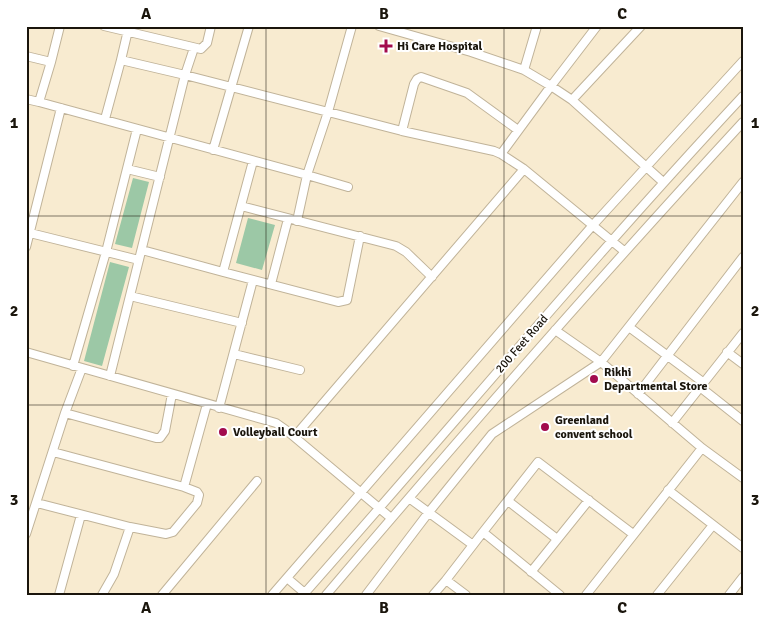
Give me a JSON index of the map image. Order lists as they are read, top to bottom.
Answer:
{
  "streets": {
    "street": ["200 Feet Road"]
  },
  "places": {
    "health": ["Hi Care Hospital"],
    "other": ["Rikhi Departmental Store", "Greenland convent school", "Volleyball Court"]
  },
  "grid": {
    "columns": ["A", "B", "C"],
    "rows": ["1", "2", "3"]
  }
}
